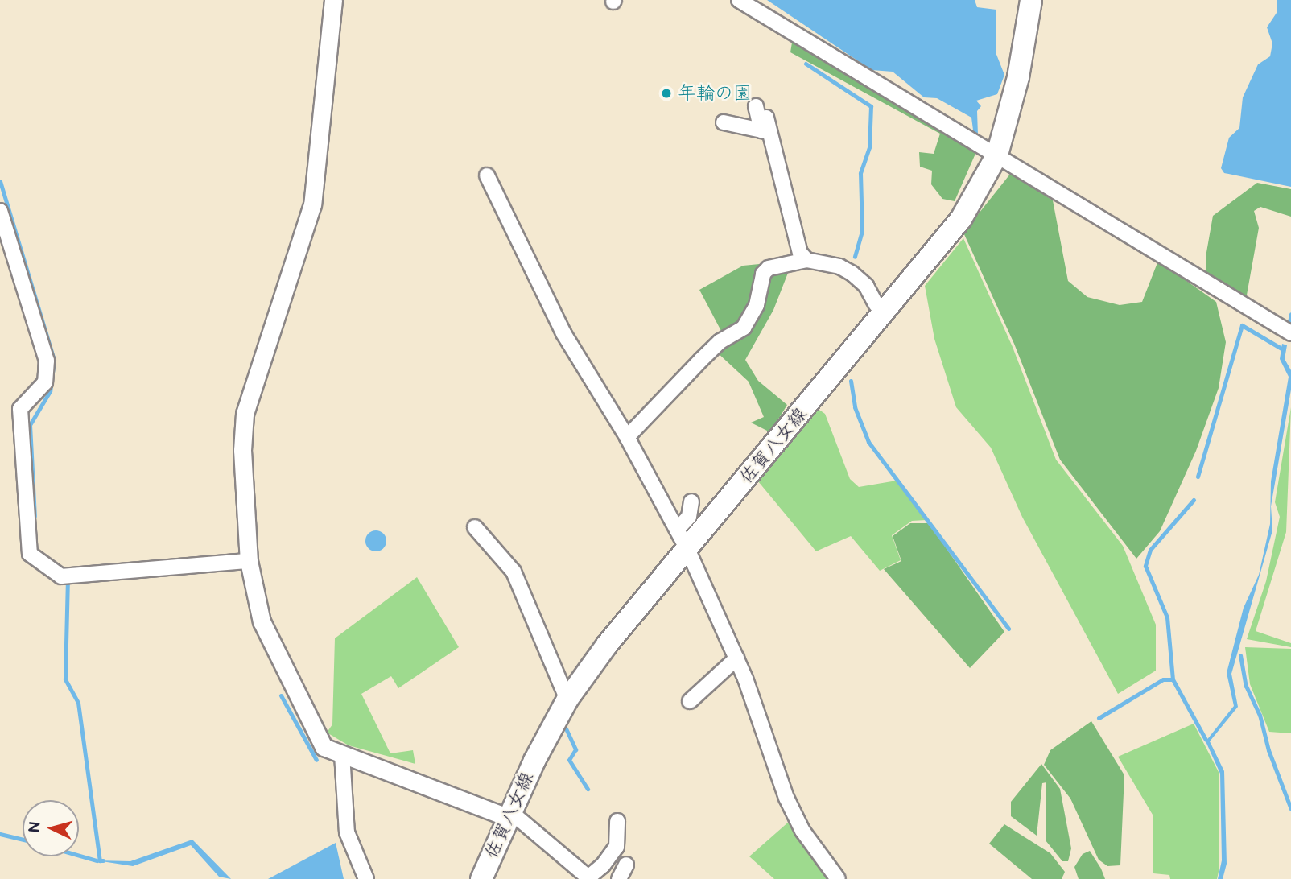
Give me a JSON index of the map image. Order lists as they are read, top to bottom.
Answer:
{
  "streets": {
    "main road": ["佐賀八女線"]
  },
  "places": ["年輪の園"],
  "north": "left"
}
